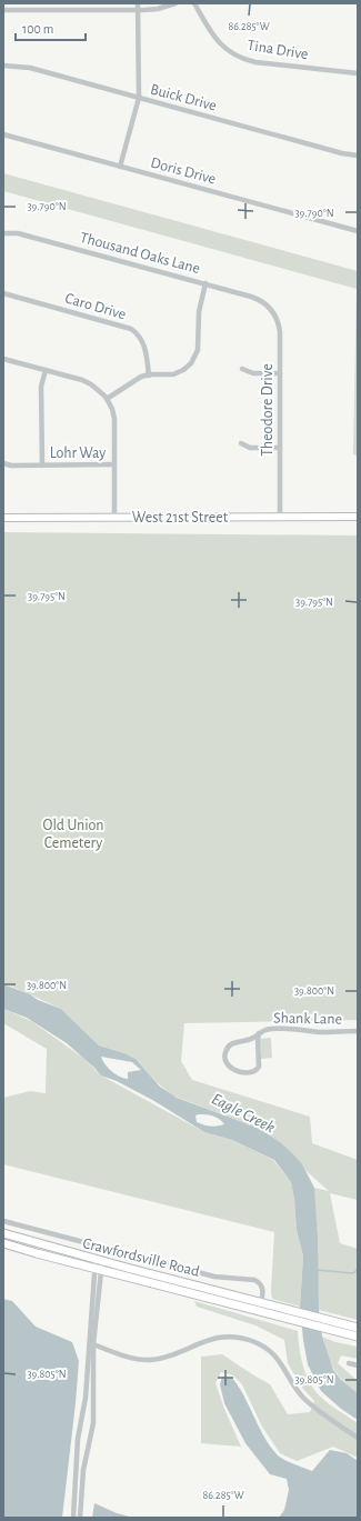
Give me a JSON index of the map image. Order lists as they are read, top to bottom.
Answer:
{
  "streets": {
    "main road": ["Crawfordsville Road"],
    "street": [
      "Tina Drive",
      "Buick Drive",
      "Doris Drive",
      "Thousand Oaks Lane",
      "Caro Drive",
      "Theodore Drive",
      "Lohr Way",
      "West 21st Street",
      "Shank Lane"
    ]
  },
  "crossings": [
    ["Thousand Oaks Lane", "Theodore Drive"],
    ["Theodore Drive", "West 21st Street"]
  ],
  "water": ["Eagle Creek"],
  "parks": ["Old Union Cemetery"],
  "scale_bar": "100 m",
  "coordinates": [
    "86.285°W",
    "39.790°N",
    "39.795°N",
    "39.800°N",
    "39.805°N"
  ]
}
